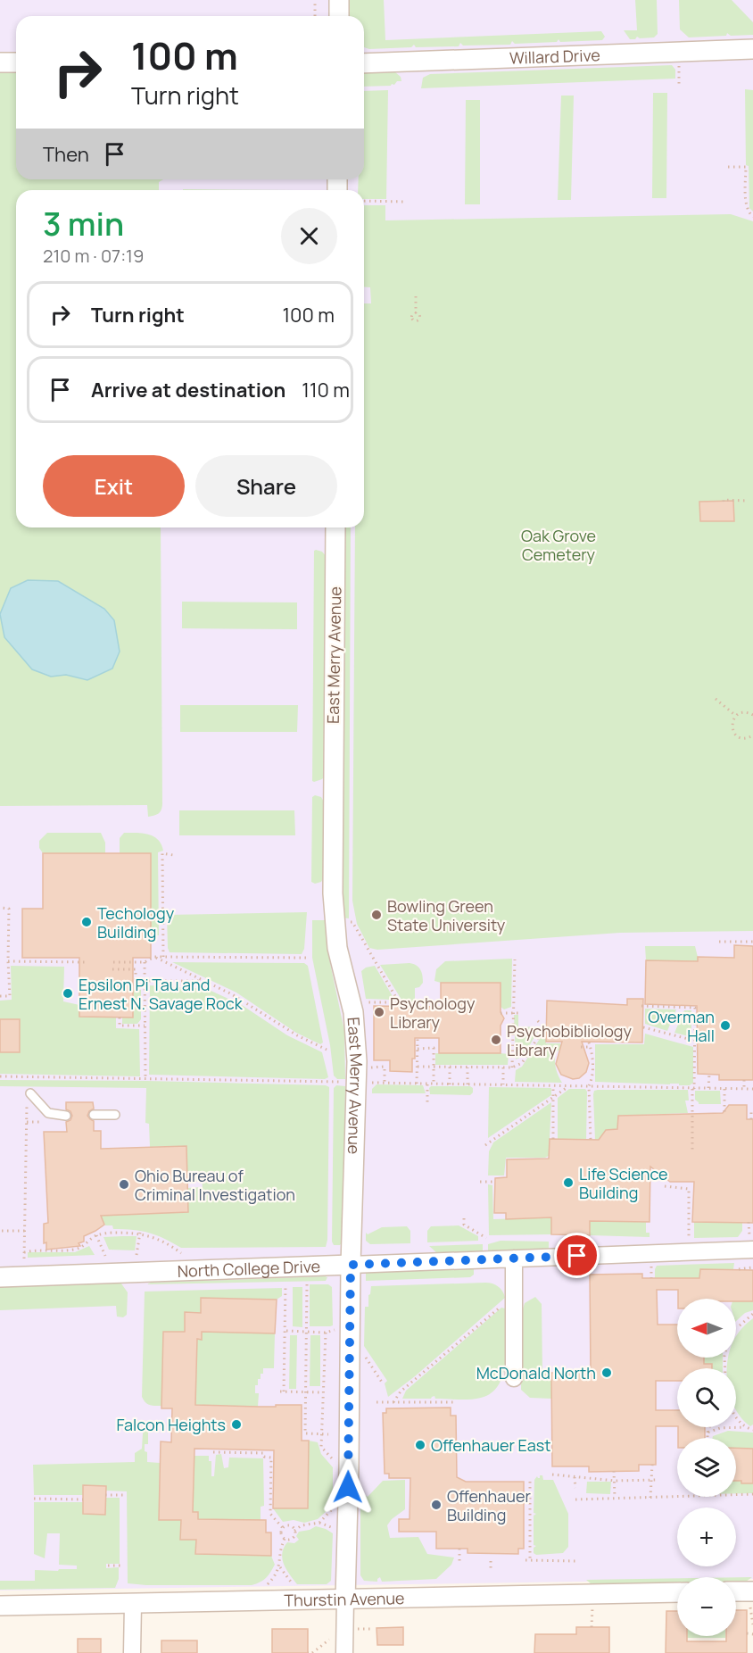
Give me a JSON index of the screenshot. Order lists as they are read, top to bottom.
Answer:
{
  "streets": {
    "street": [
      "Willard Drive",
      "East Merry Avenue",
      "North College Drive",
      "Thurstin Avenue"
    ]
  },
  "crossings": [
    ["East Merry Avenue", "North College Drive"],
    ["East Merry Avenue", "Thurstin Avenue"]
  ],
  "parks": ["Oak Grove Cemetery"],
  "places": [
    "Bowling Green State University",
    "Techology Building",
    "Epsilon Pi Tau and Ernest N. Savage Rock",
    "Psychology Library",
    "Overman Hall",
    "Psychobibliology Library",
    "Life Science Building",
    "Ohio Bureau of Criminal Investigation",
    "McDonald North",
    "Falcon Heights",
    "Offenhauer East",
    "Offenhauer Building"
  ],
  "north": "left",
  "page": {
    "turn": ["100 m", "Turn right"],
    "then": "Then",
    "heading": ["3 min", "210 m · 07:19"],
    "list": [
      {
        "name": "Turn right",
        "value": "100 m"
      },
      {
        "name": "Arrive at destination",
        "value": "110 m"
      }
    ],
    "buttons": ["Exit", "Share"],
    "map_buttons": ["+", "−"]
  }
}
